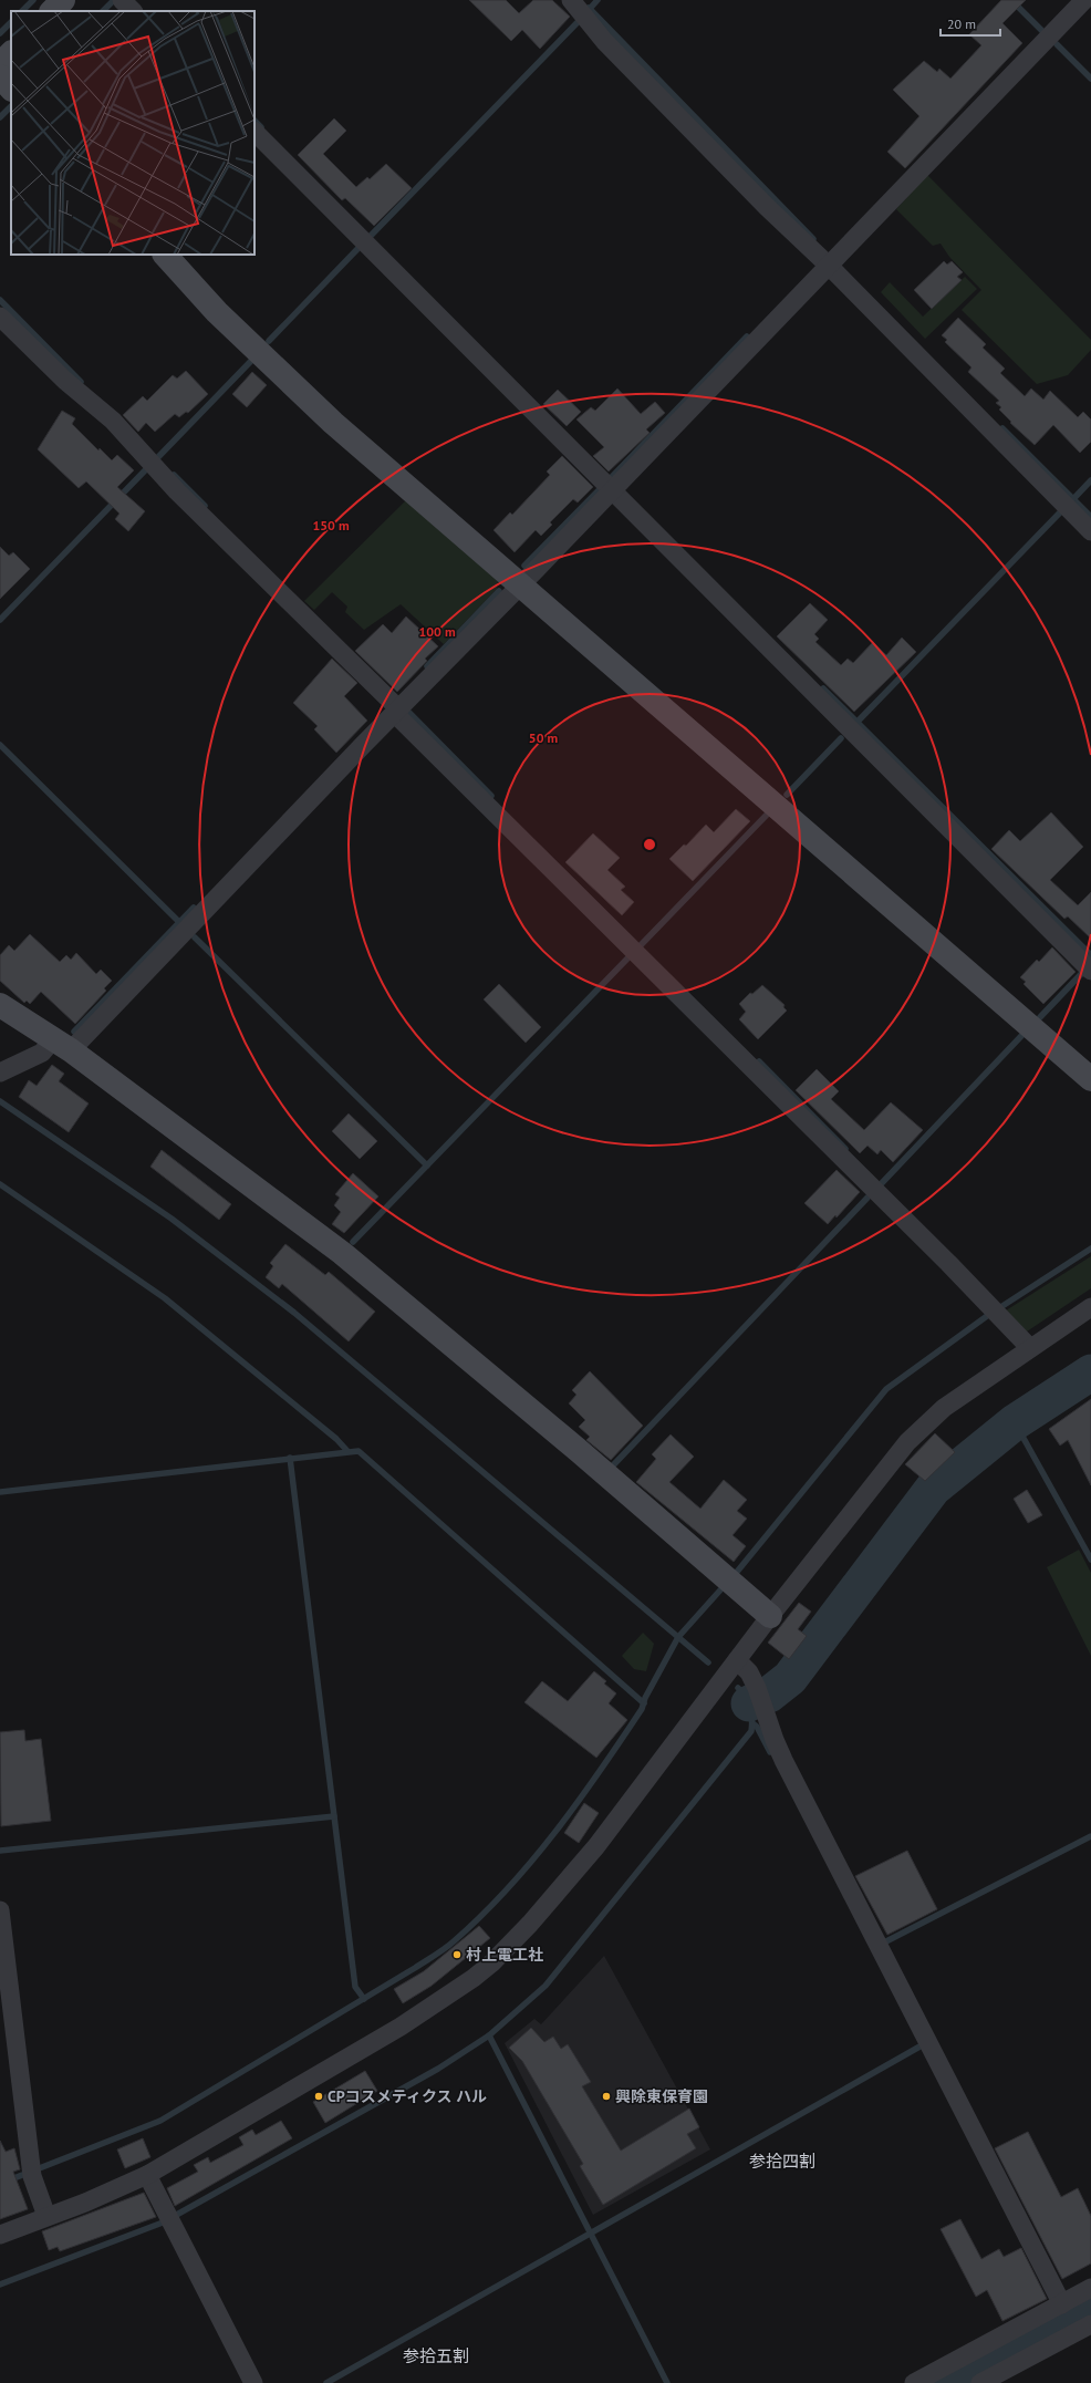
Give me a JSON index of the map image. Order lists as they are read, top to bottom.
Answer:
{
  "districts": ["参拾四割", "参拾五割"],
  "places": ["村上電工社", "CPコスメティクス ハル", "興除東保育園"],
  "scale_bar": "20 m",
  "rings": ["150 m", "100 m", "50 m"]
}
